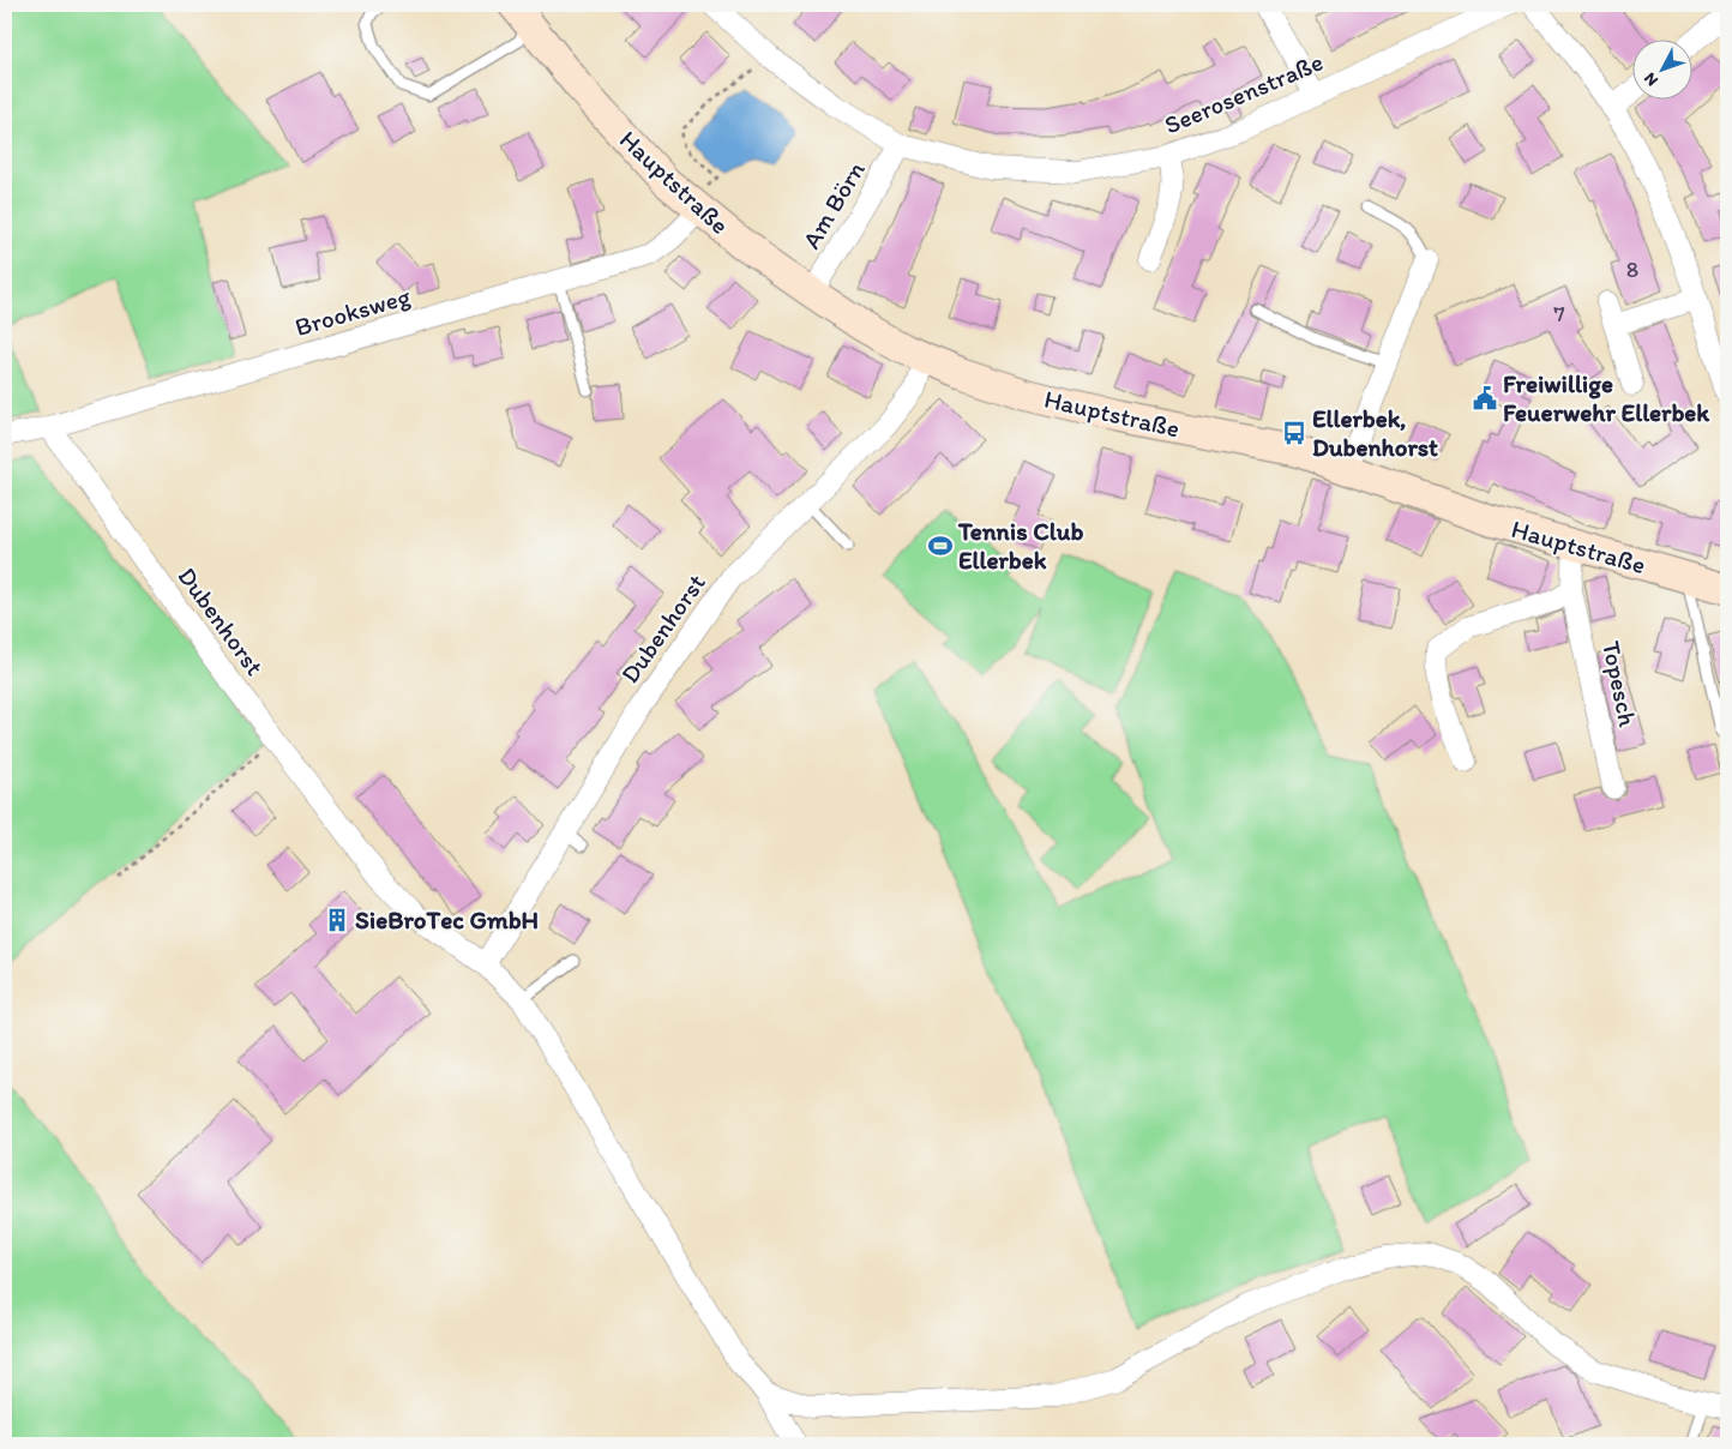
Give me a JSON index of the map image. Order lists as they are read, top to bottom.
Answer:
{
  "streets": {
    "main road": ["Hauptstraße"],
    "street": [
      "Seerosenstraße",
      "Am Börn",
      "Brooksweg",
      "Dubenhorst",
      "Topesch"
    ]
  },
  "crossings": [
    ["Seerosenstraße", "Am Börn"],
    ["Hauptstraße", "Am Börn"],
    ["Hauptstraße", "Brooksweg"],
    ["Hauptstraße", "Dubenhorst"],
    ["Hauptstraße", "Topesch"],
    ["Brooksweg", "Dubenhorst"]
  ],
  "places": {
    "public building": ["Freiwillige Feuerwehr Ellerbek"],
    "bus stop": ["Ellerbek, Dubenhorst"],
    "sports": ["Tennis Club Ellerbek"],
    "building": ["SieBroTec GmbH"]
  },
  "house_numbers": ["8", "7"],
  "north": "bottom left"
}
